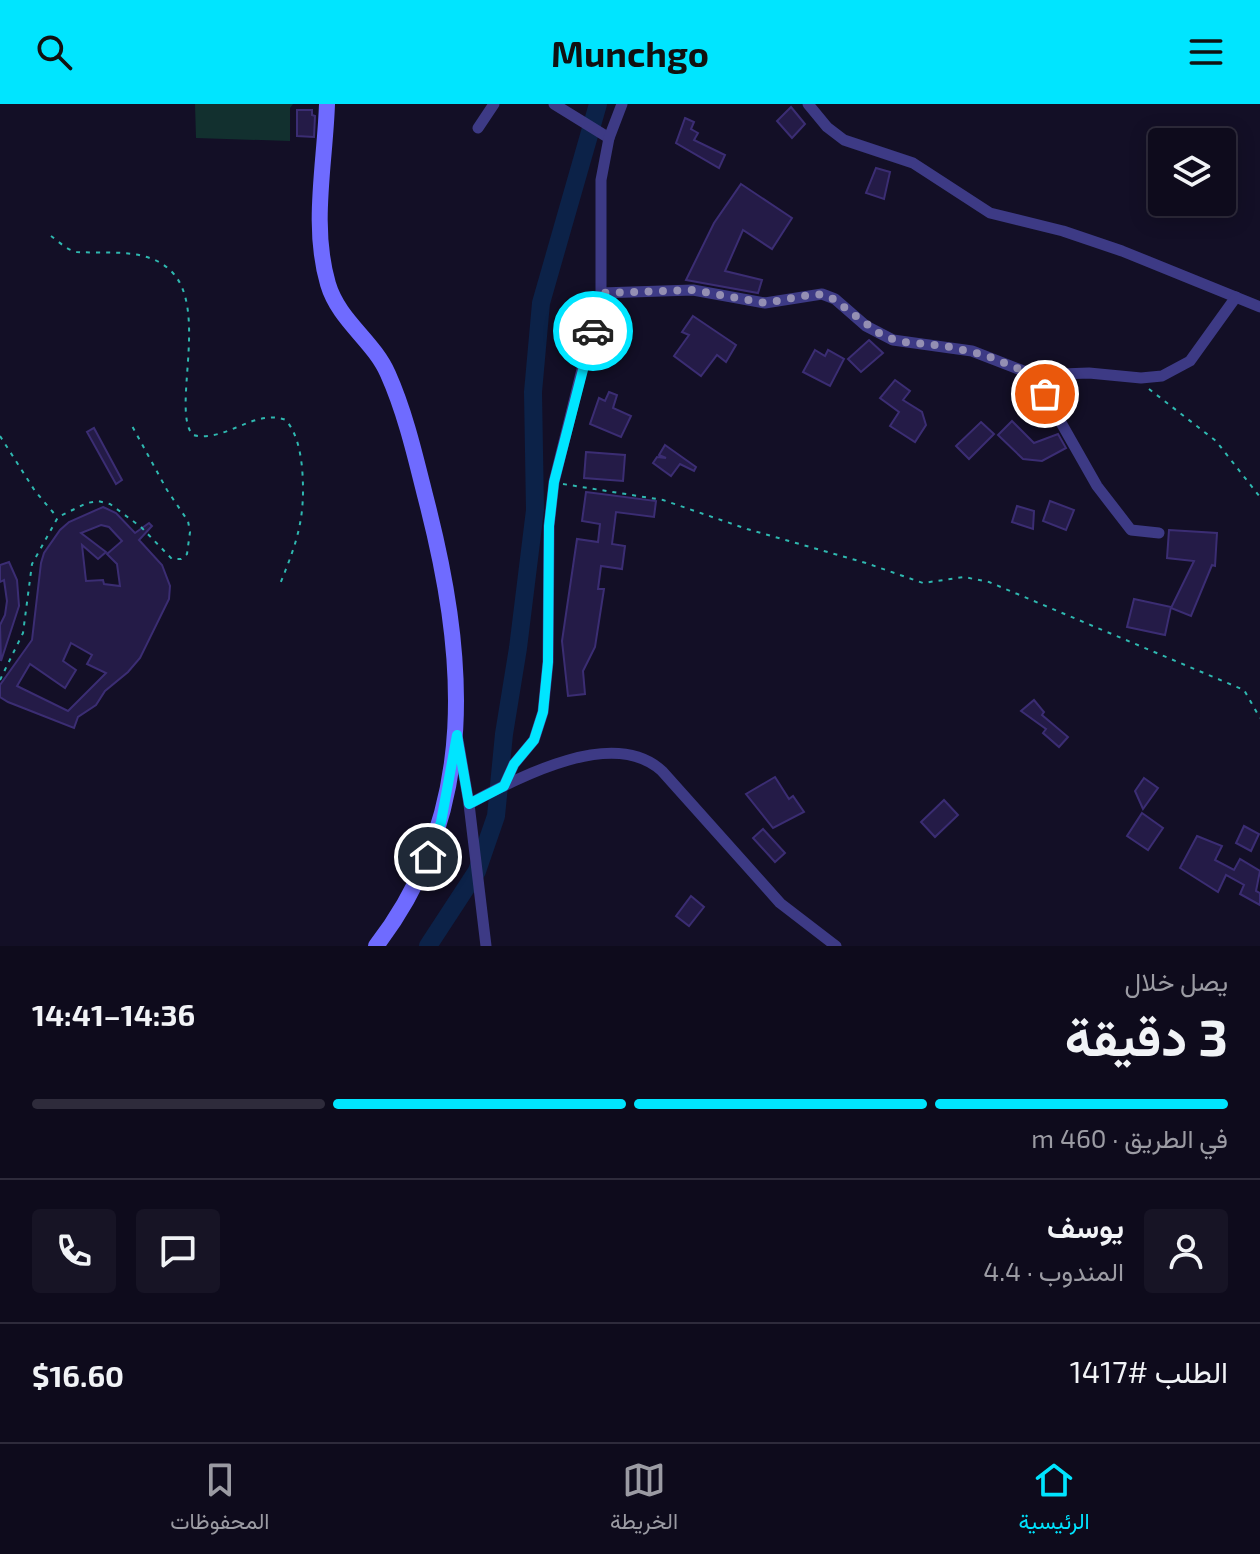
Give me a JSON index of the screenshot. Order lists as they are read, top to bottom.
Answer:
{
  "page": {
    "header": "Munchgo",
    "heading": ["3 دقيقة", "يصل خلال", "14:36–14:41"],
    "panel": [
      "يوسف",
      "المندوب · 4.4",
      "الطلب #1417",
      "$16.60"
    ],
    "bar": "في الطريق · 460 m",
    "tabs": ["الرئيسية", "الخريطة", "المحفوظات"]
  }
}
